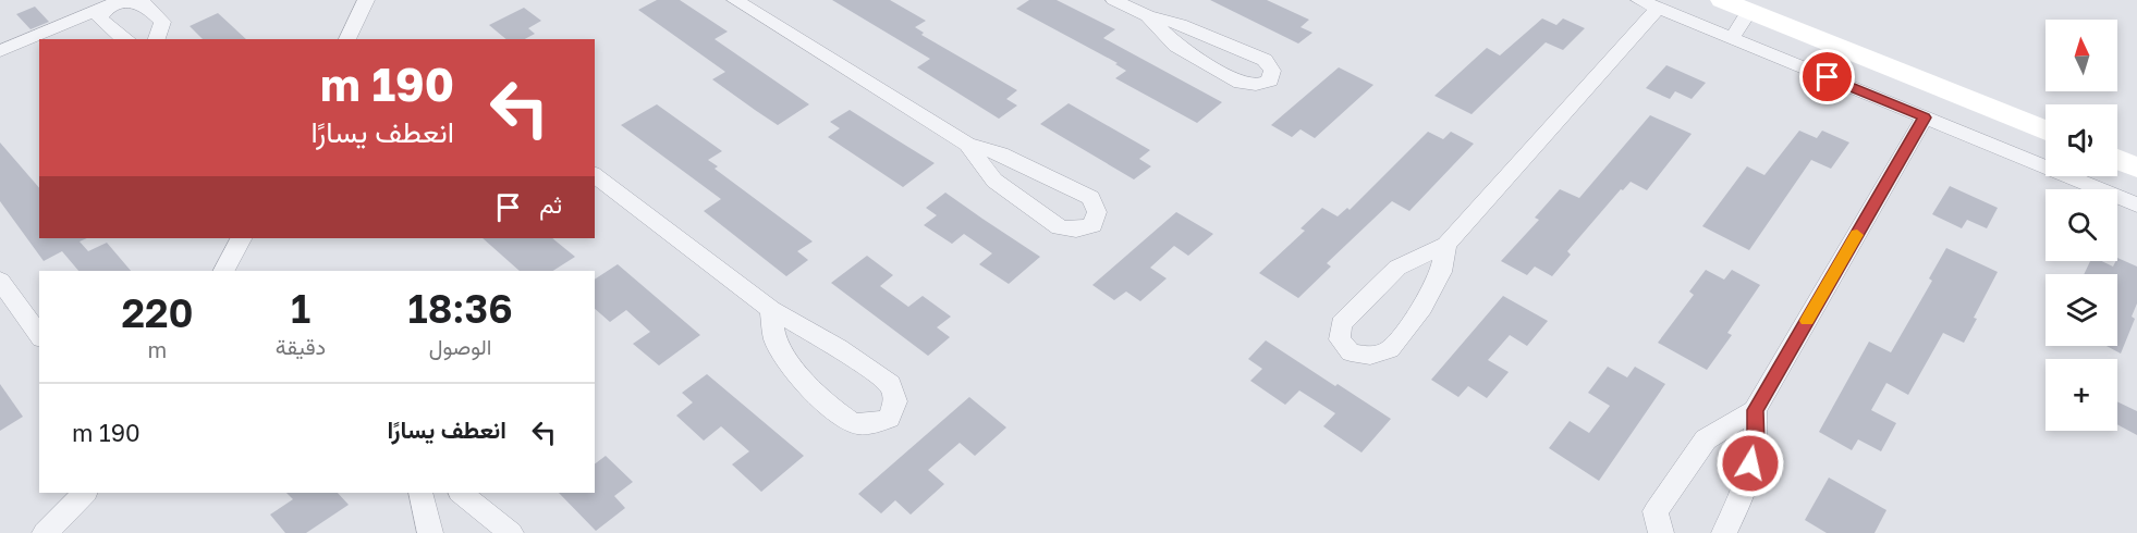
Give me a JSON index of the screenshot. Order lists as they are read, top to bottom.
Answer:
{
  "north": "top",
  "page": {
    "map_buttons": "+",
    "turn": ["190 m", "انعطف يسارًا"],
    "then": "ثم",
    "eta": [
      "18:36",
      "الوصول",
      "1",
      "دقيقة",
      "220",
      "m"
    ],
    "list": [
      {
        "name": "انعطف يسارًا",
        "value": "190 m"
      }
    ]
  }
}
